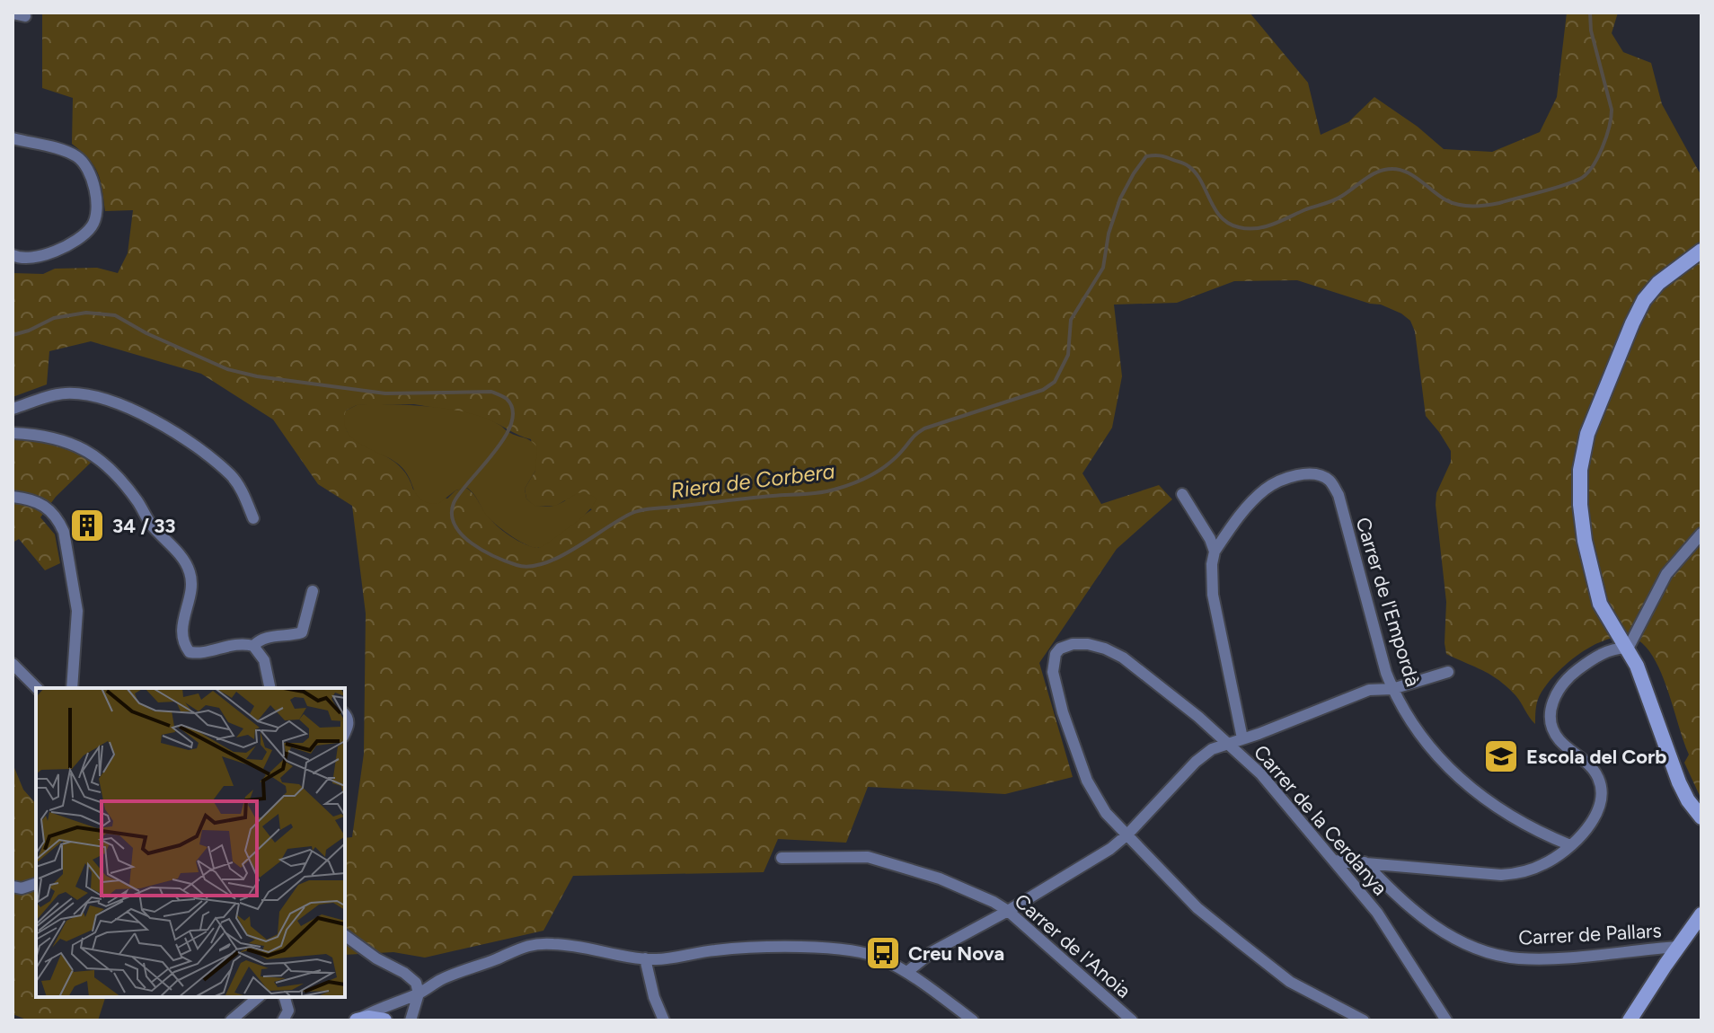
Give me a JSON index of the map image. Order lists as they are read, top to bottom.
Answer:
{
  "streets": {
    "street": [
      "Carrer de l'Empordà",
      "Carrer de la Cerdanya",
      "Carrer de Pallars",
      "Carrer de l'Anoia"
    ]
  },
  "water": ["Riera de Corbera"],
  "places": {
    "building": ["34 / 33"],
    "school or university": ["Escola del Corb"],
    "bus stop": ["Creu Nova"]
  }
}
